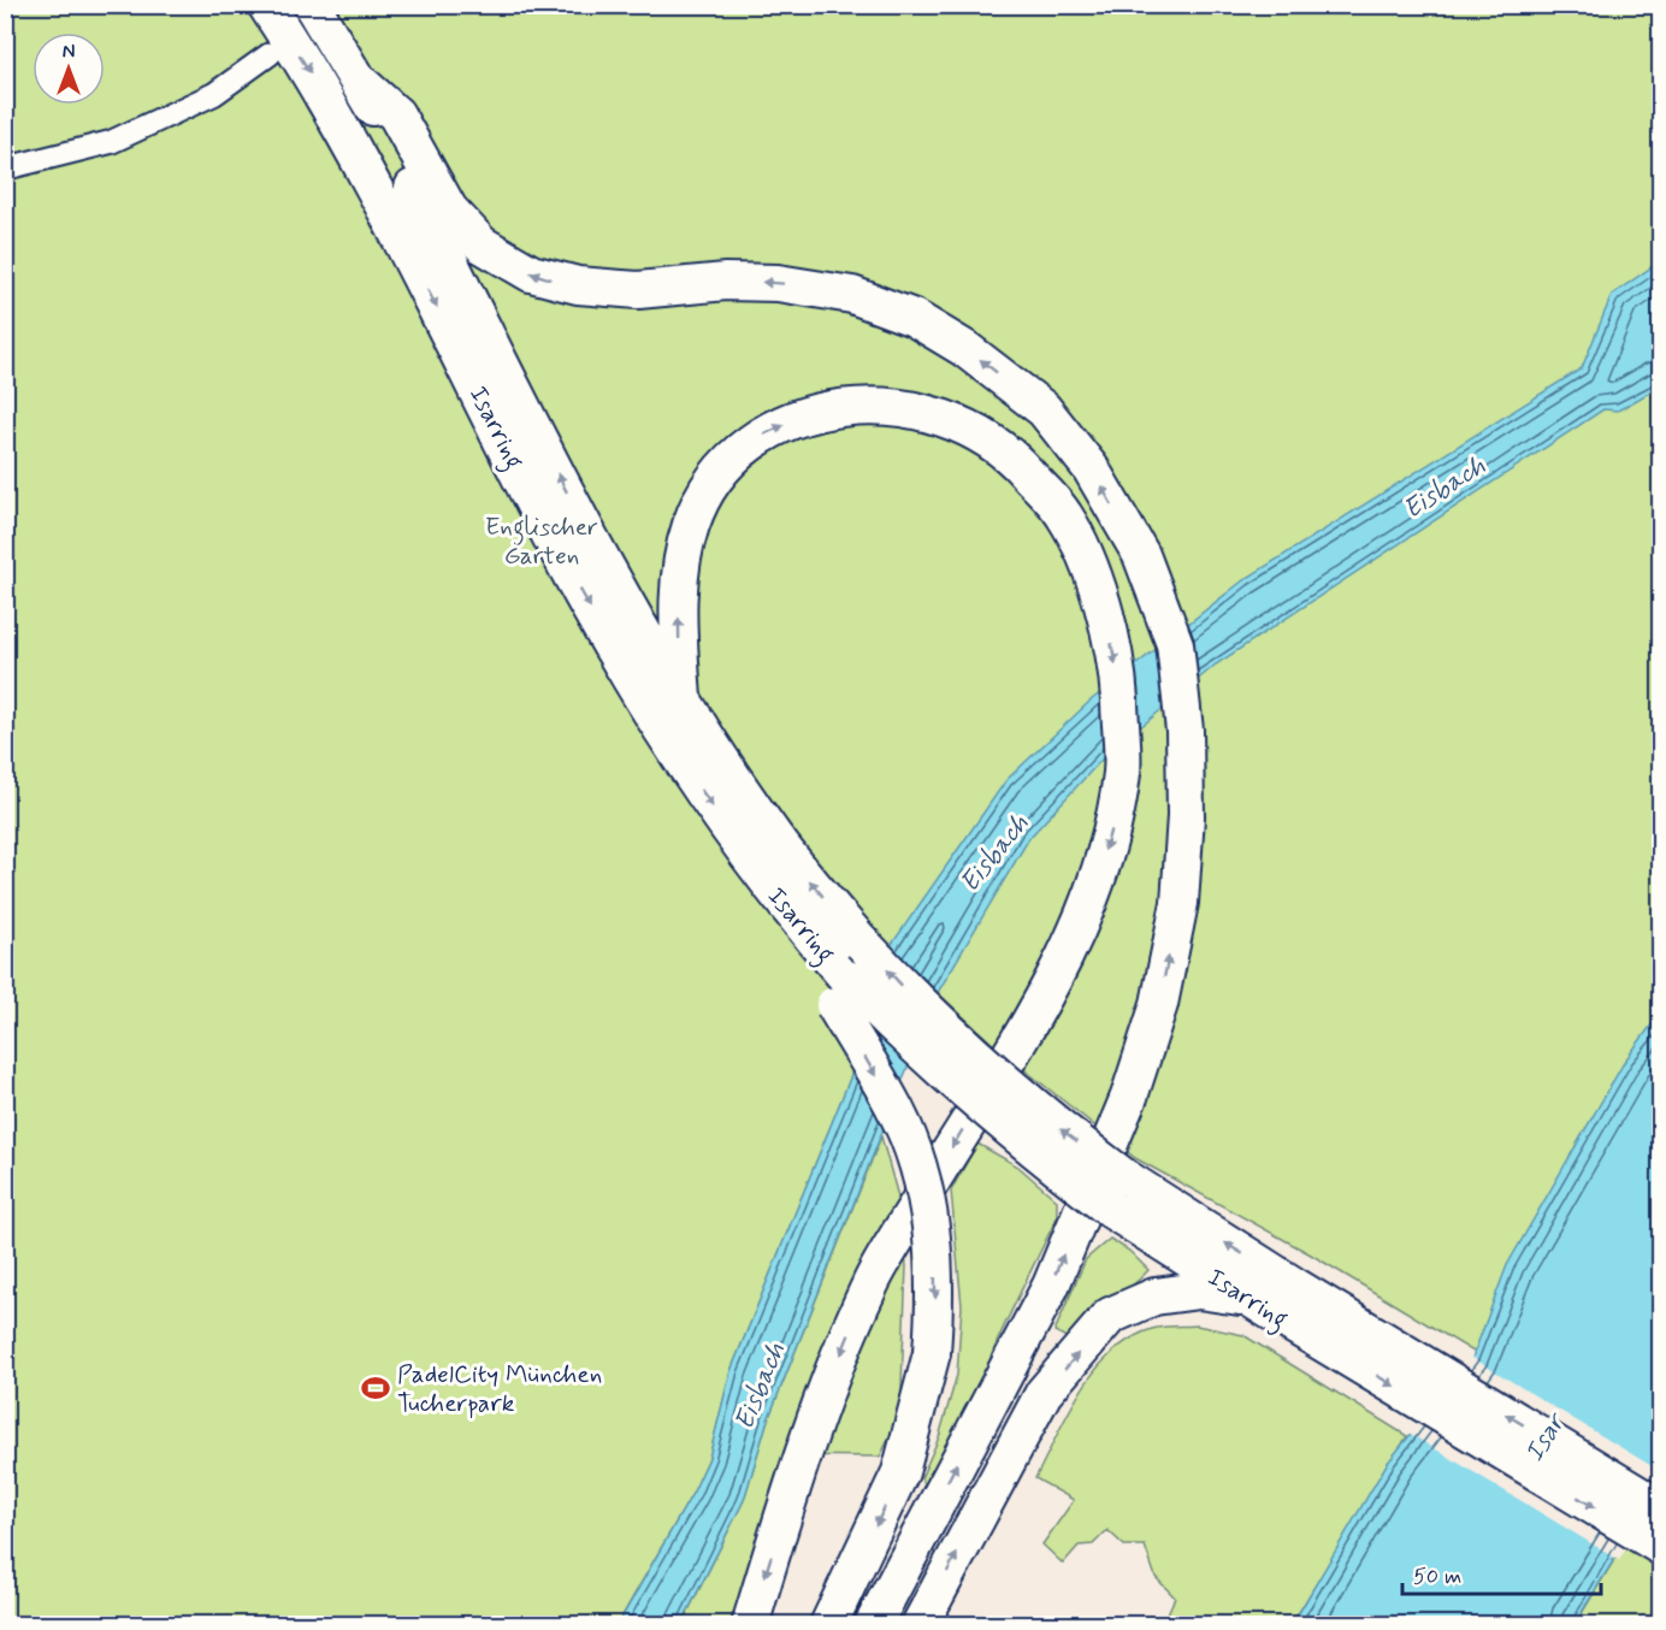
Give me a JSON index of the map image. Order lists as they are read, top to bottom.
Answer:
{
  "streets": {
    "highway": ["Isarring"]
  },
  "water": ["Eisbach", "Isar"],
  "parks": ["Englischer Garten"],
  "places": {
    "sports": ["PadelCity München Tucherpark"]
  },
  "scale_bar": "50 m",
  "north": "top"
}
